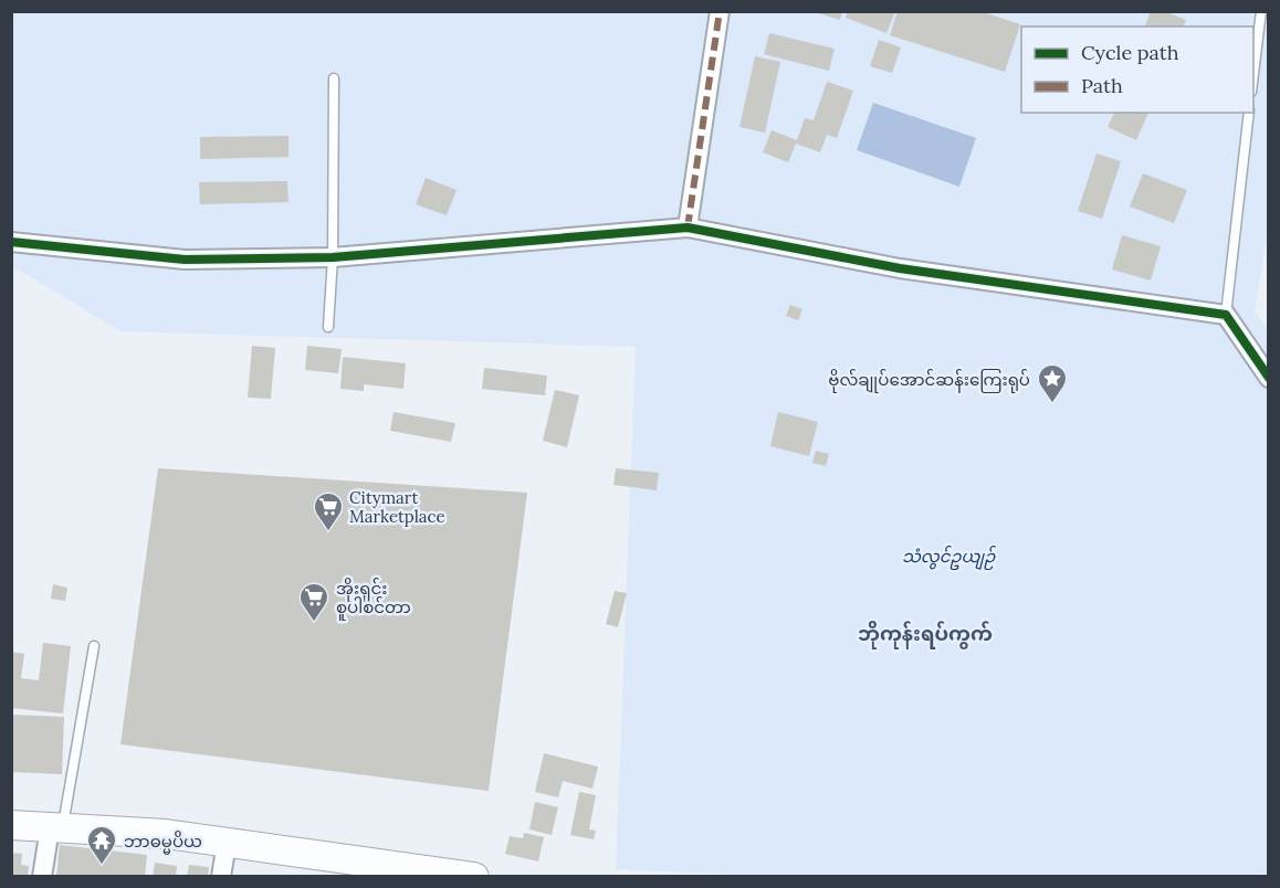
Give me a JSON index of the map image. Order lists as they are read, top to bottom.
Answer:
{
  "districts": ["ဘိုကုန်းရပ်ကွက်"],
  "parks": ["သံလွင်ဥယျဉ်"],
  "places": {
    "place": ["ဗိုလ်ချုပ်အောင်ဆန်းကြေးရုပ်"],
    "supermarket": ["Citymart Marketplace", "အိုးရှင်း စူပါစင်တာ"],
    "temple": ["ဘာဓမ္မပိယ"]
  },
  "legend": ["Cycle path", "Path"]
}
